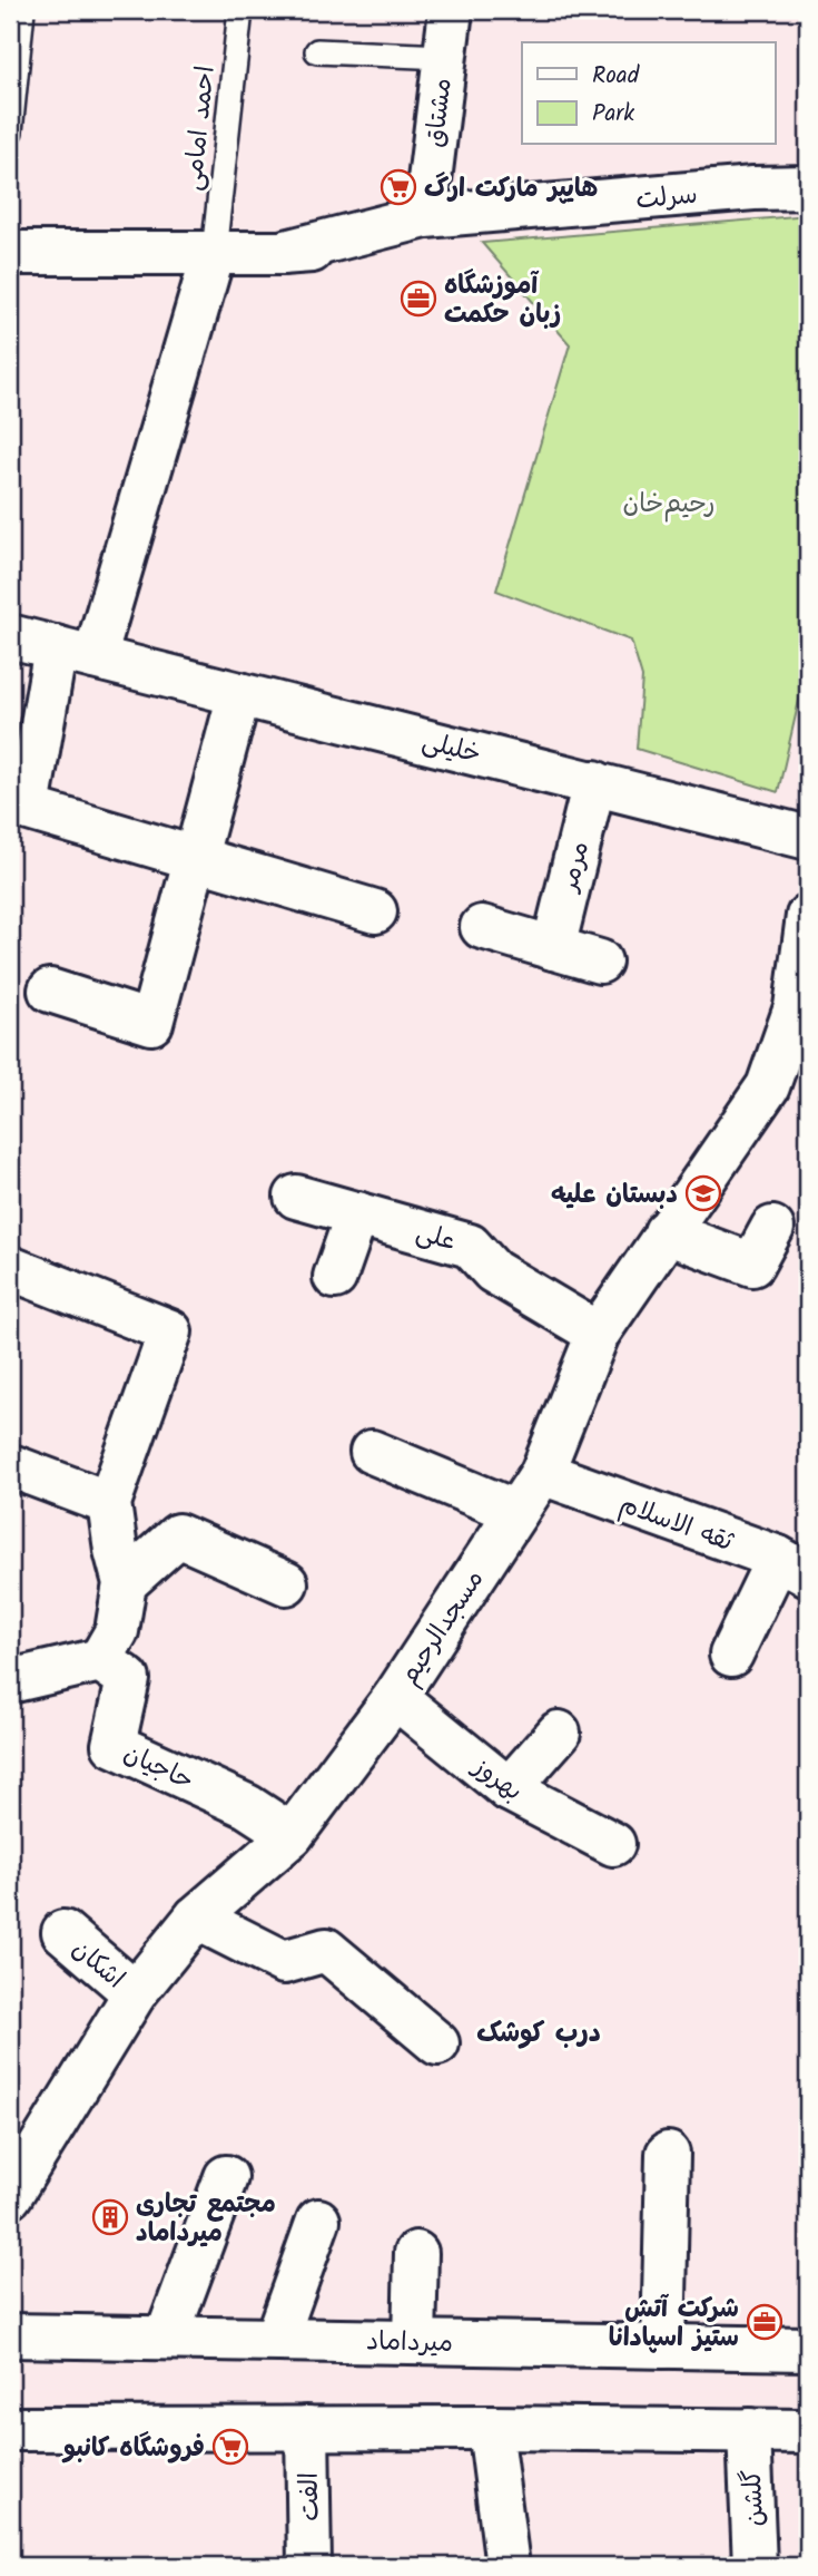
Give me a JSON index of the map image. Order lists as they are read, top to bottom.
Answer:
{
  "streets": {
    "street": [
      "مشتاق",
      "سرلت",
      "خلیلی",
      "مرمر",
      "علی",
      "ثقه الاسلام",
      "مسجدالرحیم",
      "حاجیان",
      "بهروز",
      "اشکان",
      "میرداماد",
      "الفت",
      "گلشن"
    ],
    "lane": ["احمد امامی"]
  },
  "crossings": [
    ["مشتاق", "سرلت"],
    ["احمد امامی", "سرلت"],
    ["خلیلی", "مرمر"],
    ["علی", "مسجدالرحیم"],
    ["ثقه الاسلام", "مسجدالرحیم"],
    ["مسجدالرحیم", "حاجیان"],
    ["مسجدالرحیم", "بهروز"],
    ["مسجدالرحیم", "اشکان"]
  ],
  "districts": ["درب کوشک"],
  "parks": ["رحیم‌خان"],
  "places": {
    "supermarket": ["هایپر مارکت ارگ", "فروشگاه کانبو"],
    "office": ["آموزشگاه زبان حکمت", "شرکت آتش ستیز اسپادانا"],
    "school or university": ["دبستان علیه"],
    "building": ["مجتمع تجاری میرداماد"]
  },
  "legend": ["Road", "Park"]
}
